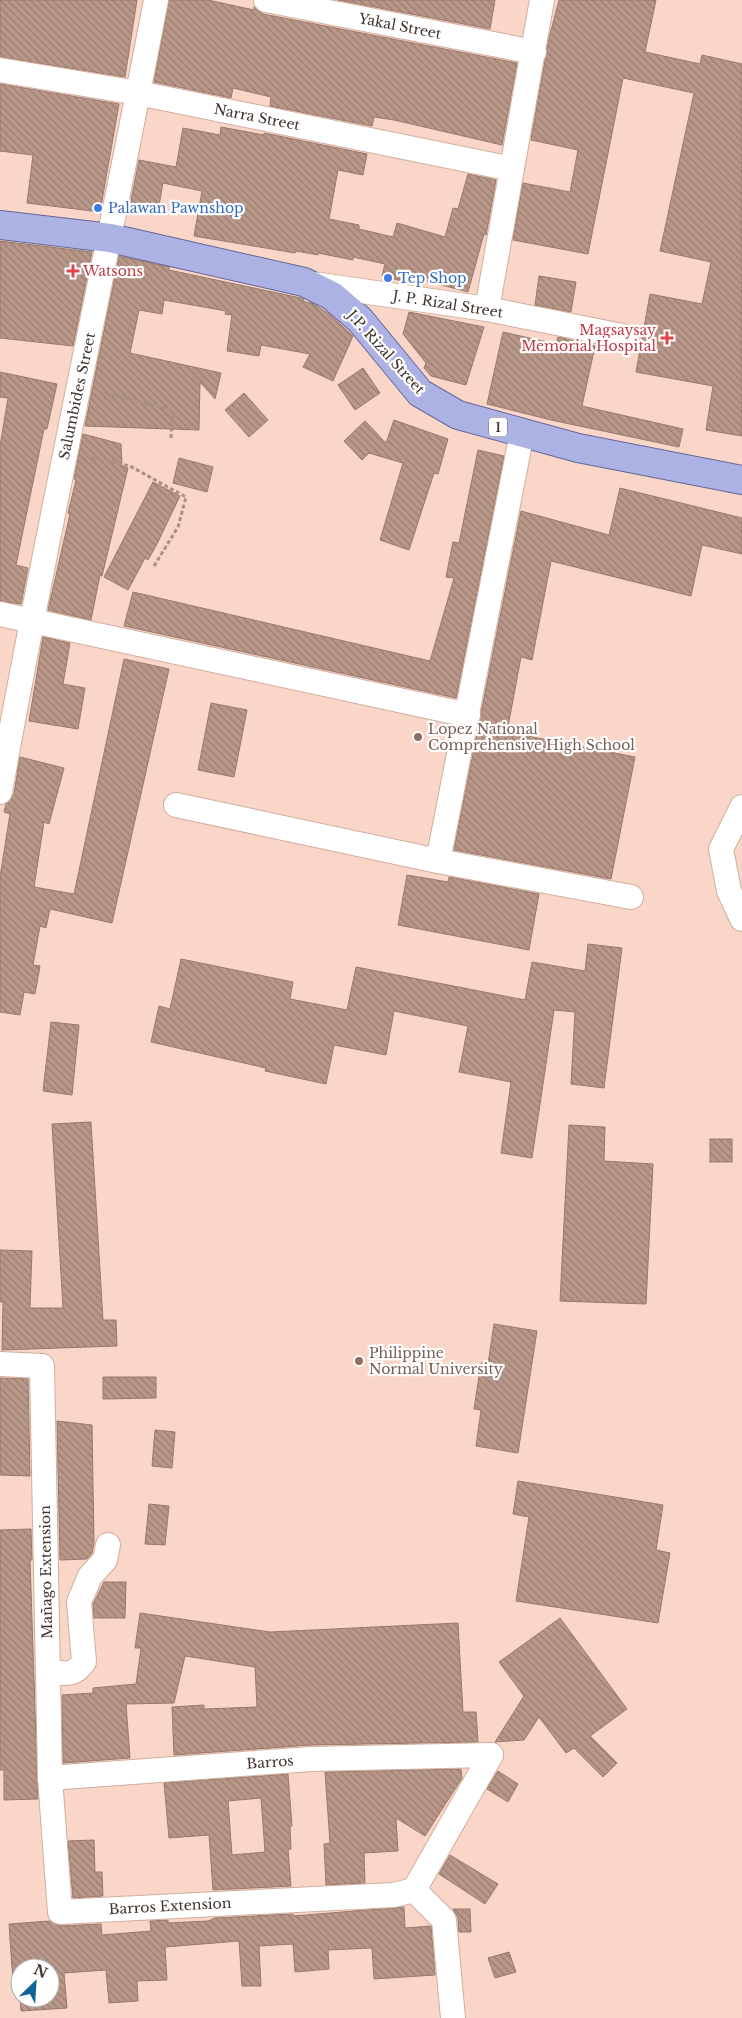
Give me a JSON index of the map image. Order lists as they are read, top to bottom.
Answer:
{
  "streets": {
    "main road": ["J.P. Rizal Street", "1"],
    "street": [
      "Yakal Street",
      "Narra Street",
      "J. P. Rizal Street",
      "Salumbides Street",
      "Mañago Extension",
      "Barros",
      "Barros Extension"
    ]
  },
  "crossings": [
    ["Narra Street", "Salumbides Street"],
    ["J. P. Rizal Street", "J.P. Rizal Street"],
    ["J.P. Rizal Street", "Salumbides Street"],
    ["Mañago Extension", "Barros"],
    ["Mañago Extension", "Barros Extension"],
    ["Barros", "Barros Extension"]
  ],
  "places": {
    "other": [
      "Palawan Pawnshop",
      "Tep Shop",
      "Lopez National Comprehensive High School",
      "Philippine Normal University"
    ],
    "health": ["Watsons", "Magsaysay Memorial Hospital"]
  },
  "north": "top right"
}
